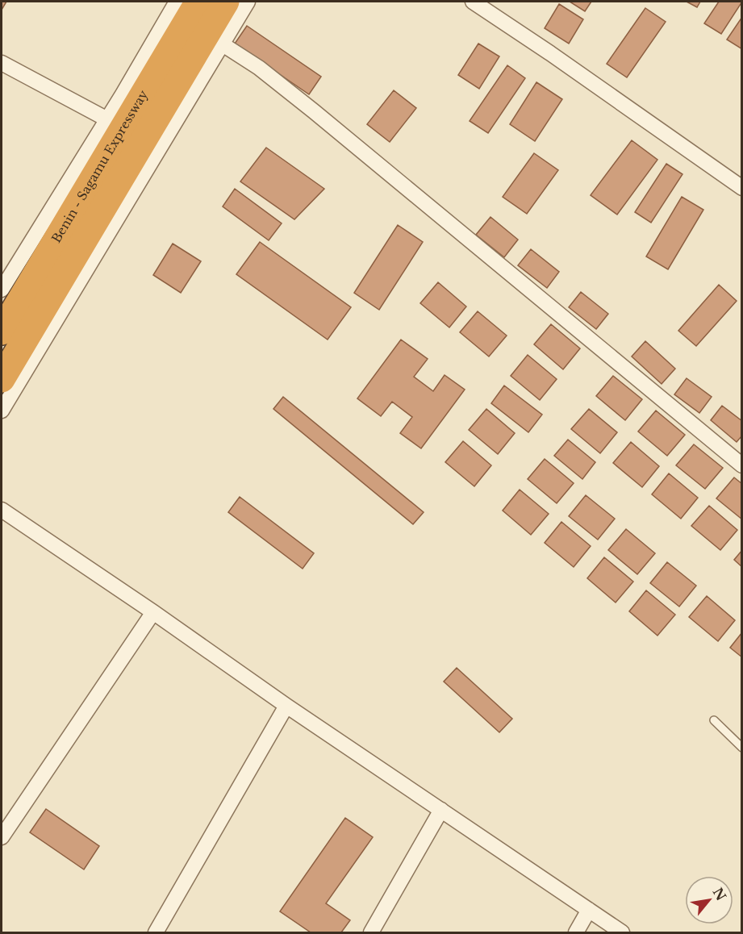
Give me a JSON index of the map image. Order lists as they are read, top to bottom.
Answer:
{
  "streets": {
    "highway": ["Benin - Sagamu Expressway"]
  },
  "north": "top right"
}
